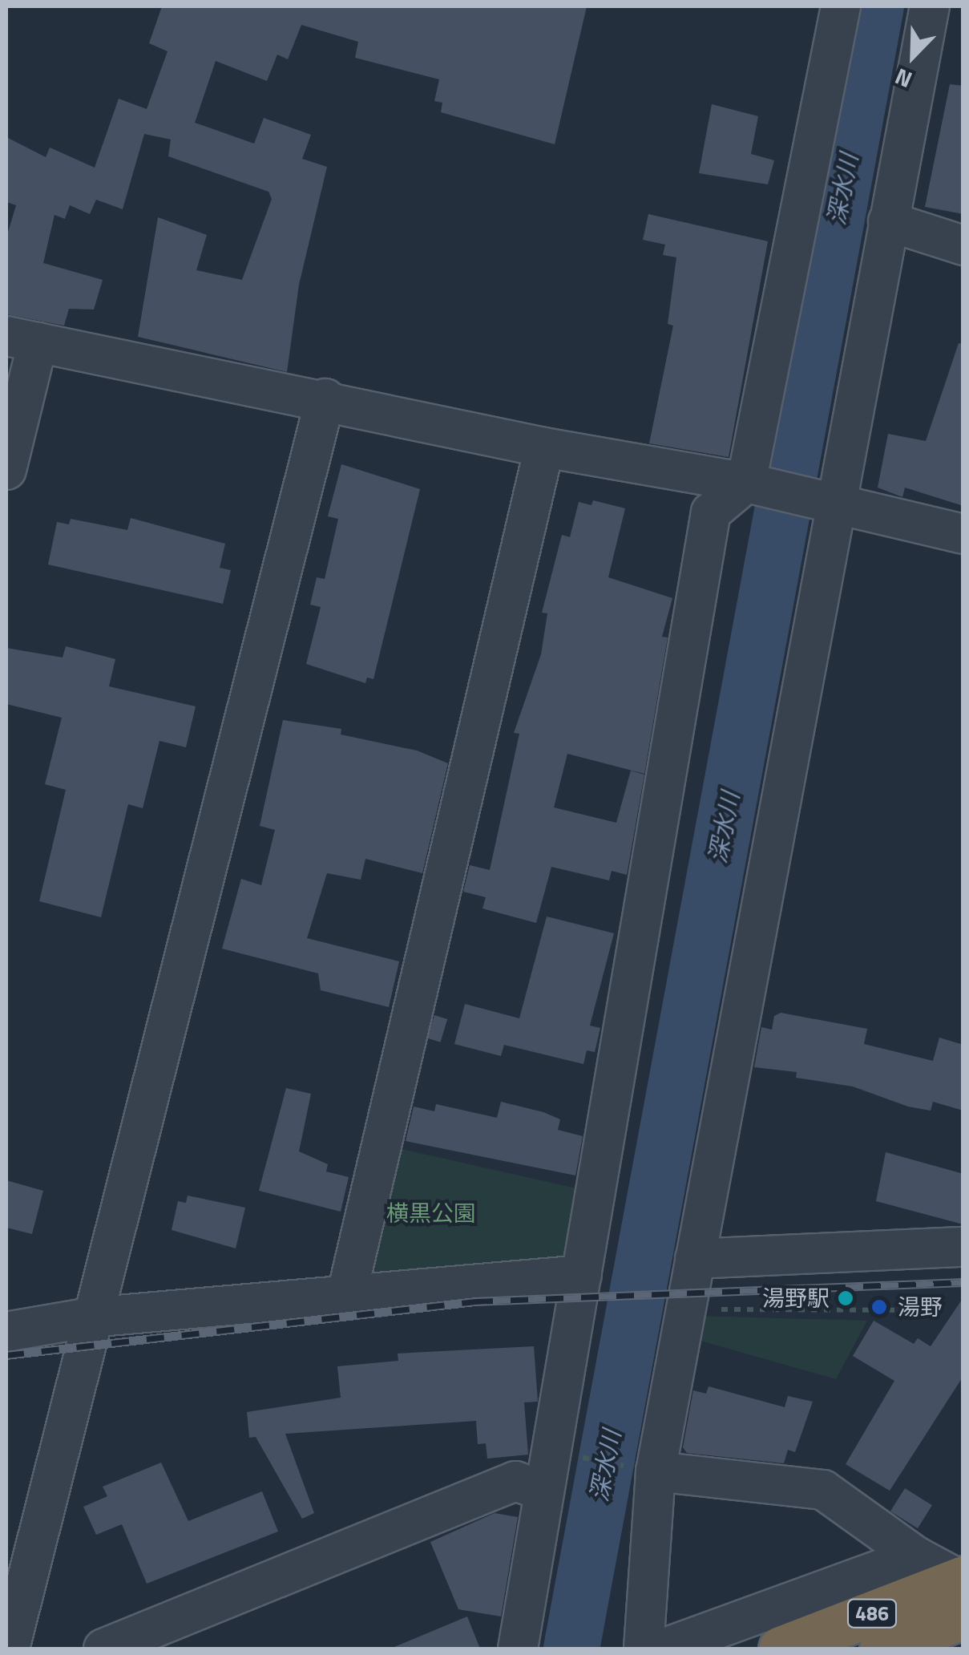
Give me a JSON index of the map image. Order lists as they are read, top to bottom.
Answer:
{
  "streets": {
    "highway": ["486"]
  },
  "water": ["深水川"],
  "parks": ["横黒公園"],
  "places": ["湯野駅", "湯野"],
  "north": "bottom left"
}
